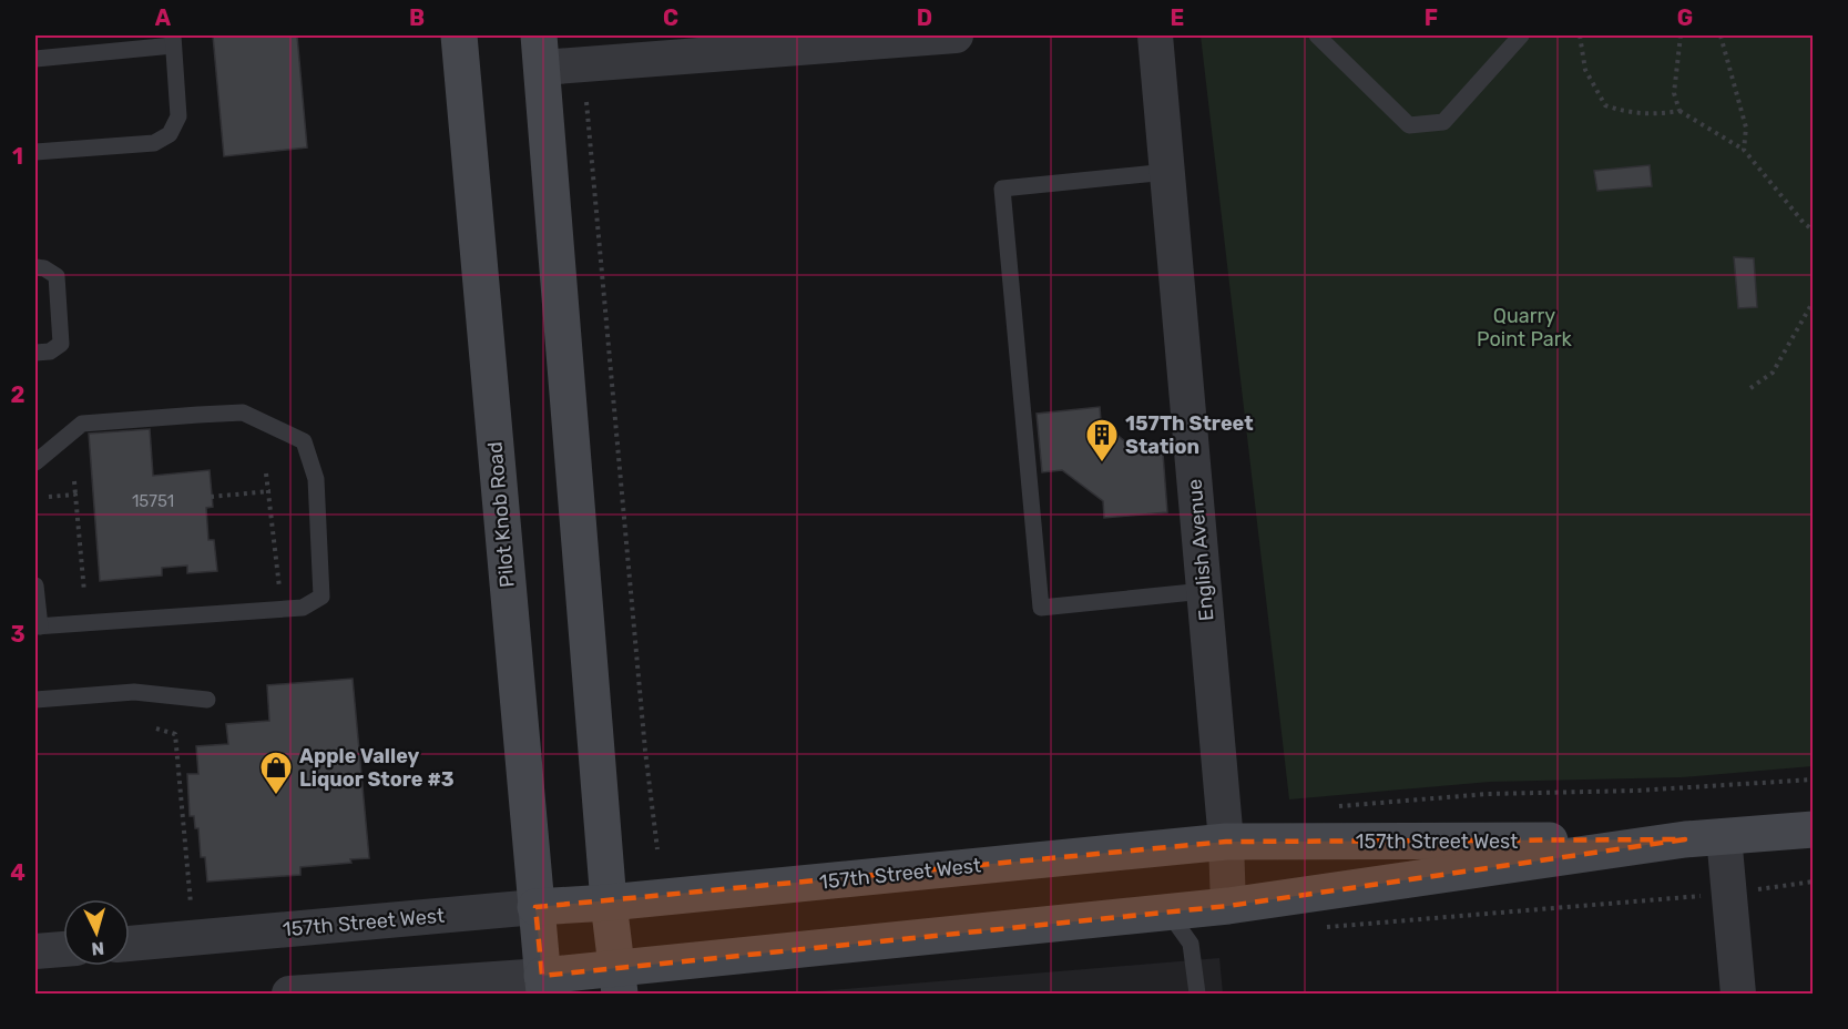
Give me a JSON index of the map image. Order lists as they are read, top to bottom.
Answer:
{
  "streets": {
    "street": ["Pilot Knob Road", "English Avenue", "157th Street West"]
  },
  "crossings": [
    ["Pilot Knob Road", "157th Street West"],
    ["English Avenue", "157th Street West"]
  ],
  "parks": ["Quarry Point Park"],
  "places": {
    "building": ["157Th Street Station"],
    "shop": ["Apple Valley Liquor Store #3"]
  },
  "house_numbers": ["15751"],
  "north": "bottom",
  "grid": {
    "columns": [
      "A",
      "B",
      "C",
      "D",
      "E",
      "F",
      "G"
    ],
    "rows": [
      "1",
      "2",
      "3",
      "4"
    ]
  }
}
